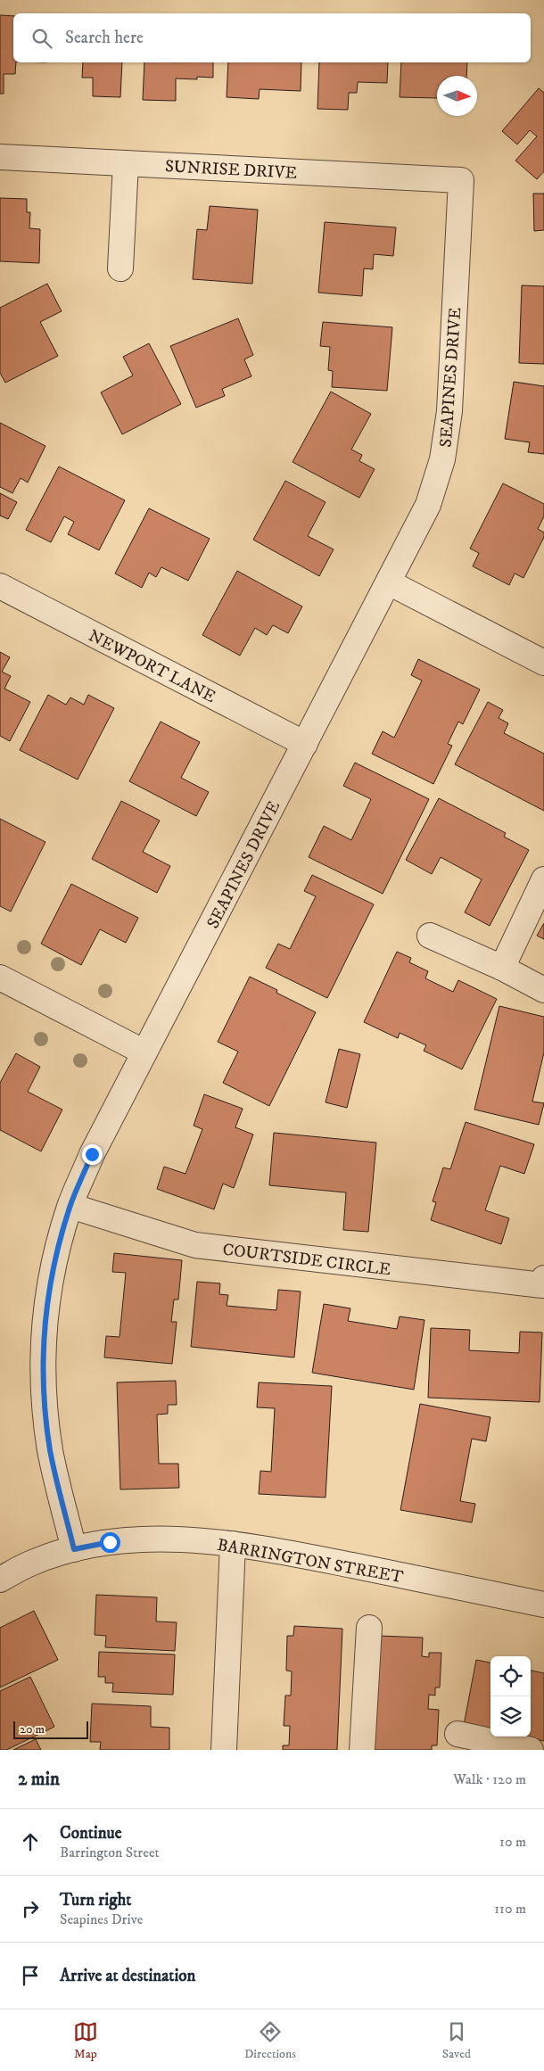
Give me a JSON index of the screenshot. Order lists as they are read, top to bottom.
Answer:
{
  "streets": {
    "street": [
      "SUNRISE DRIVE",
      "SEAPINES DRIVE",
      "NEWPORT LANE",
      "COURTSIDE CIRCLE",
      "BARRINGTON STREET"
    ]
  },
  "crossings": [
    ["SUNRISE DRIVE", "SEAPINES DRIVE"],
    ["SEAPINES DRIVE", "NEWPORT LANE"],
    ["SEAPINES DRIVE", "COURTSIDE CIRCLE"],
    ["SEAPINES DRIVE", "BARRINGTON STREET"]
  ],
  "scale_bar": "20 m",
  "north": "right",
  "page": {
    "search": "Search here",
    "scale": "20 m",
    "heading": ["2 min", "Walk · 120 m"],
    "list": [
      ["Continue", "Barrington Street", "10 m"],
      ["Turn right", "Seapines Drive", "110 m"],
      "Arrive at destination"
    ],
    "nav": ["Map", "Directions", "Saved"]
  }
}
